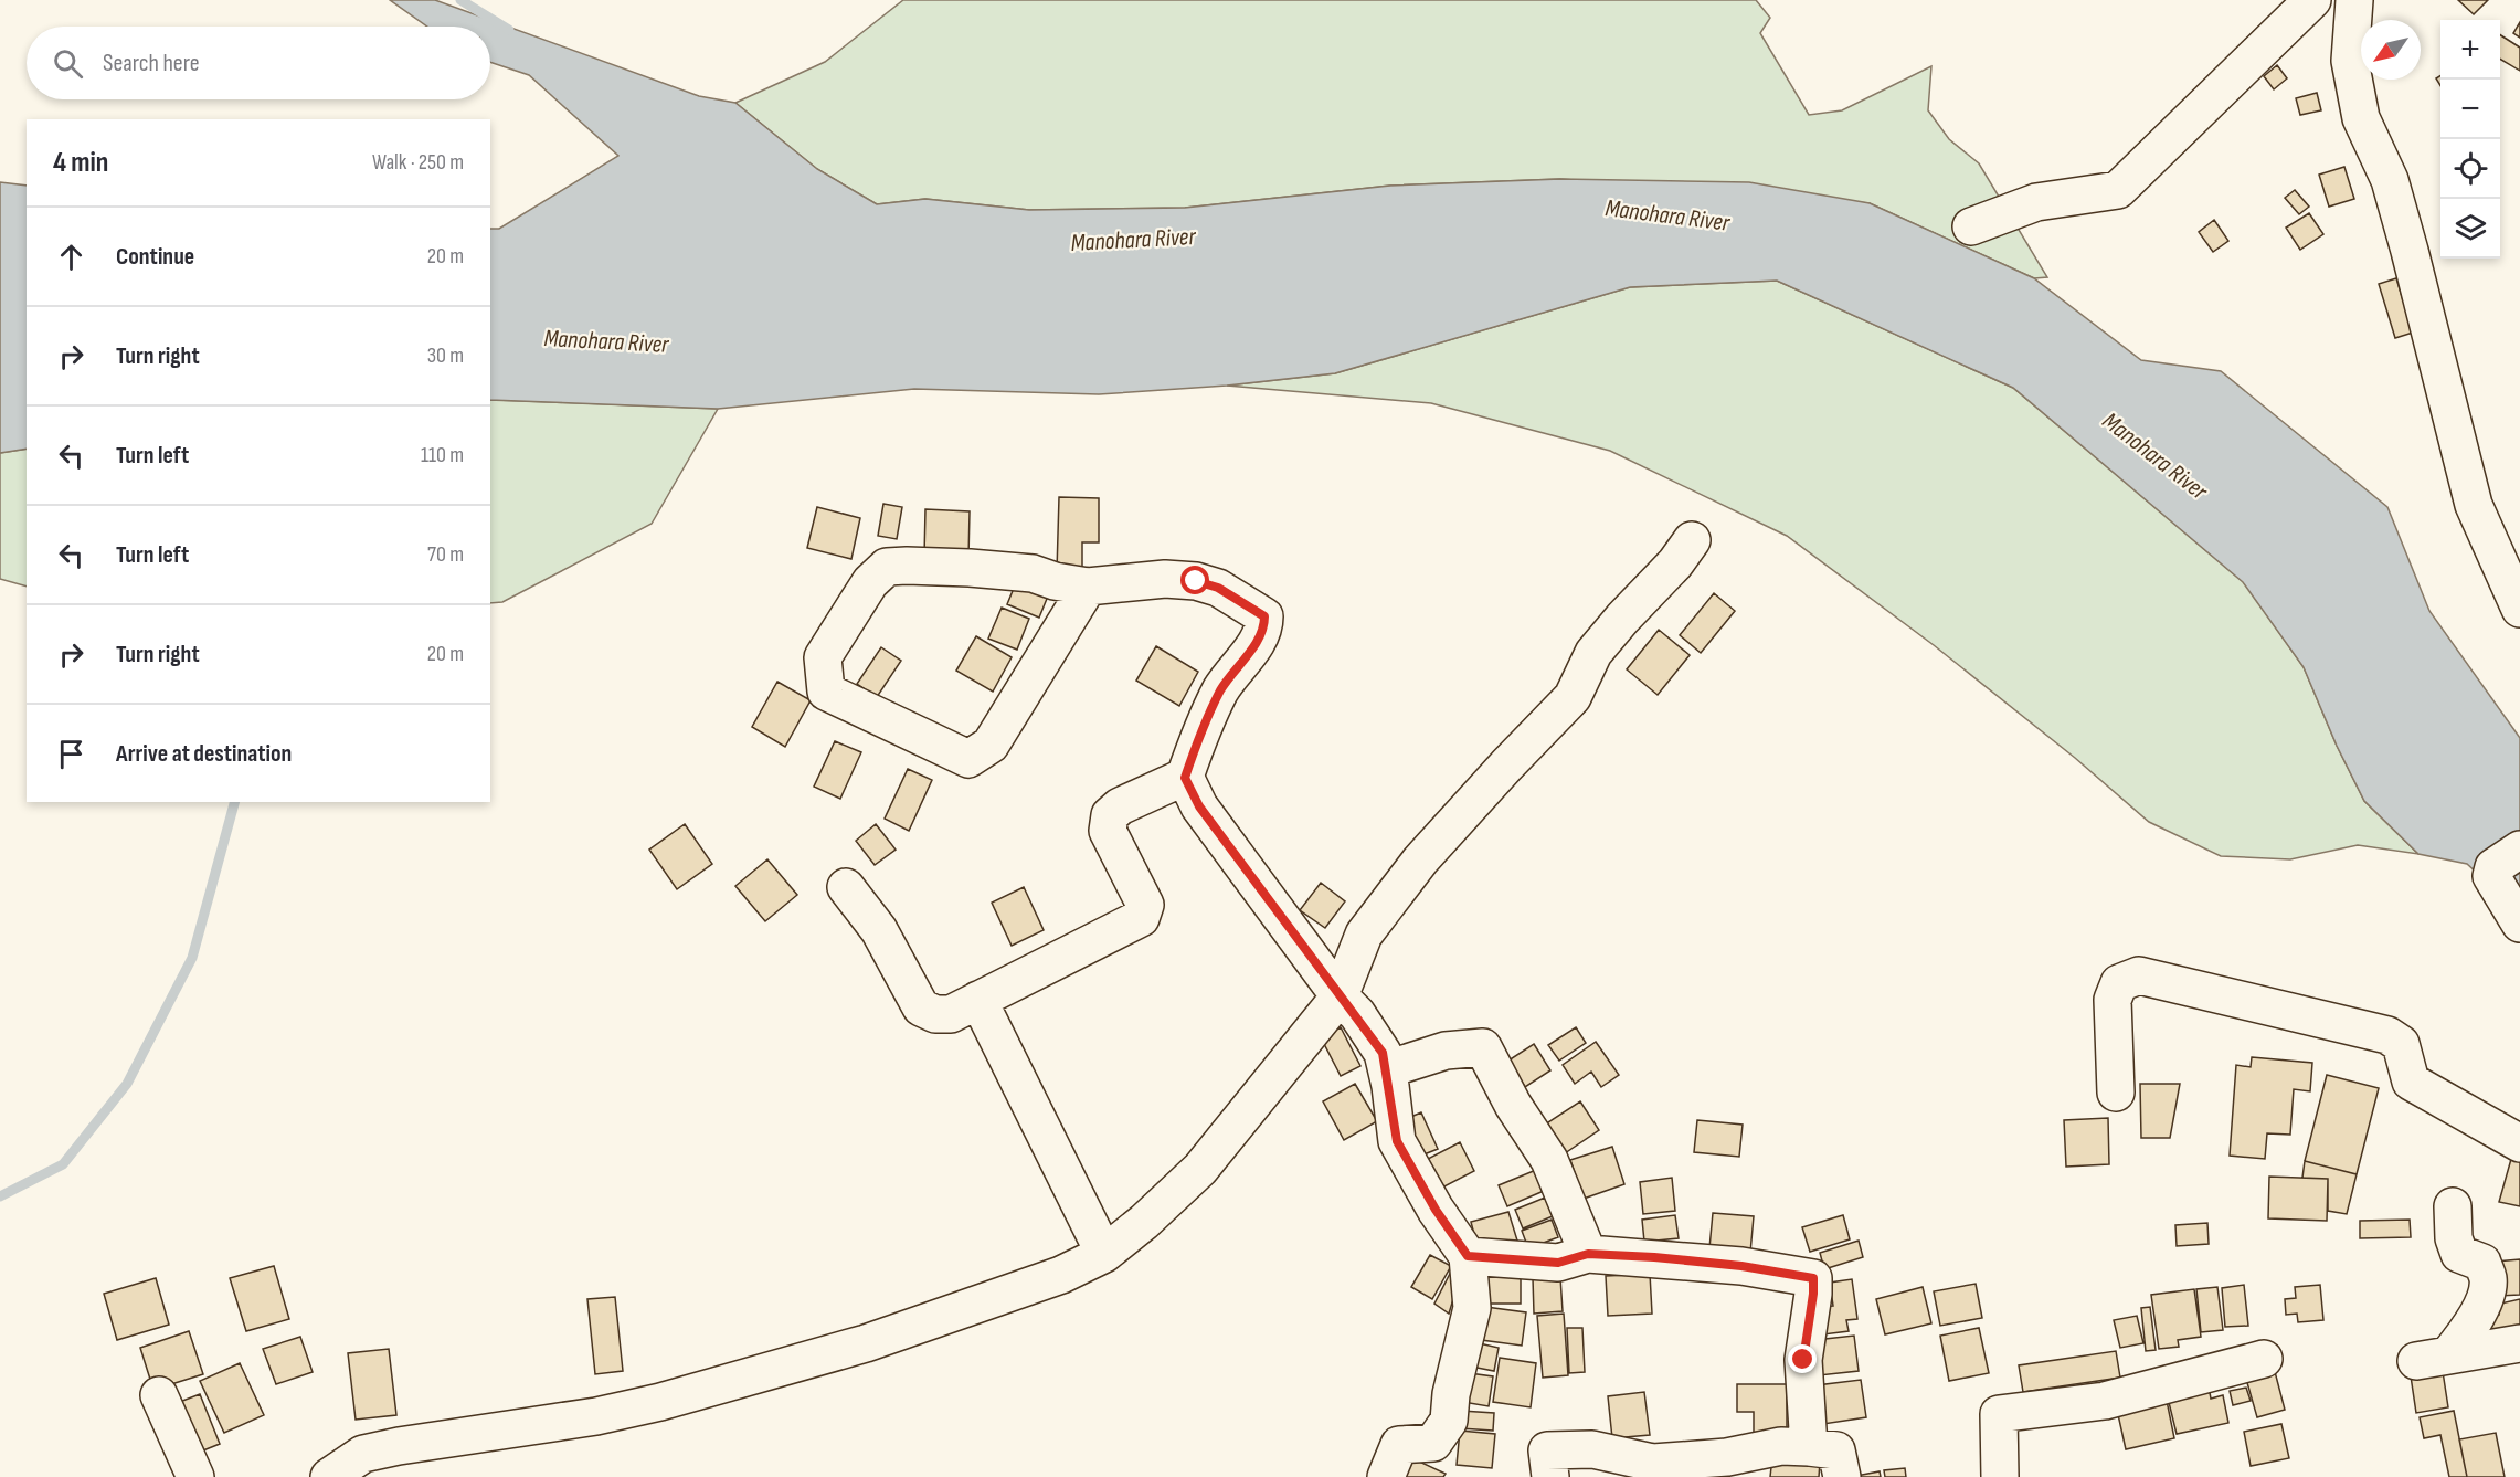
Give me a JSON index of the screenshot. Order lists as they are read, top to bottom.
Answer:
{
  "water": ["Manohara River"],
  "north": "bottom left",
  "page": {
    "map_buttons": ["+", "−"],
    "search": "Search here",
    "heading": ["4 min", "Walk · 250 m"],
    "list": [
      ["Continue", "20 m"],
      ["Turn right", "30 m"],
      ["Turn left", "110 m"],
      ["Turn left", "70 m"],
      ["Turn right", "20 m"],
      "Arrive at destination"
    ]
  }
}
